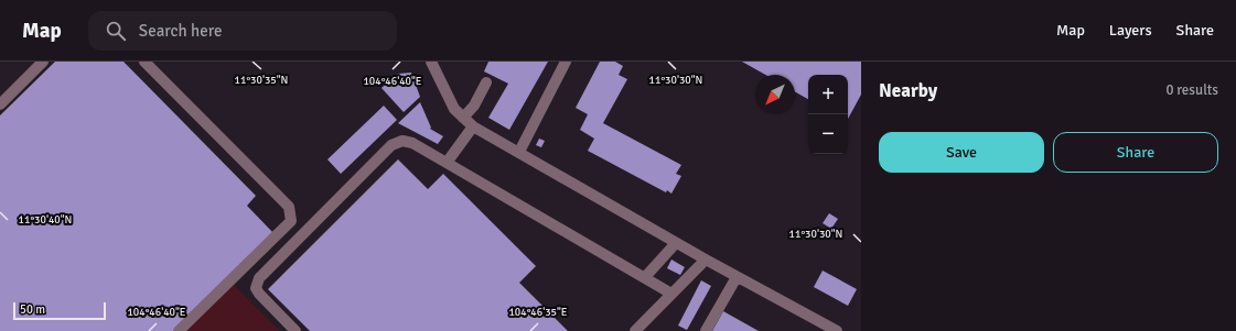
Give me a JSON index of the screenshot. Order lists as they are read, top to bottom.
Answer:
{
  "scale_bar": "50 m",
  "north": "bottom left",
  "page": {
    "header": "Map",
    "search": "Search here",
    "nav": ["Map", "Layers", "Share"],
    "heading": ["Nearby", "0 results"],
    "map_buttons": ["+", "−"],
    "buttons": ["Save", "Share"],
    "scale": "50 m"
  },
  "coordinates": [
    "11°30'35\"N",
    "11°30'30\"N",
    "104°46'40\"E",
    "11°30'40\"N",
    "104°46'35\"E"
  ]
}
